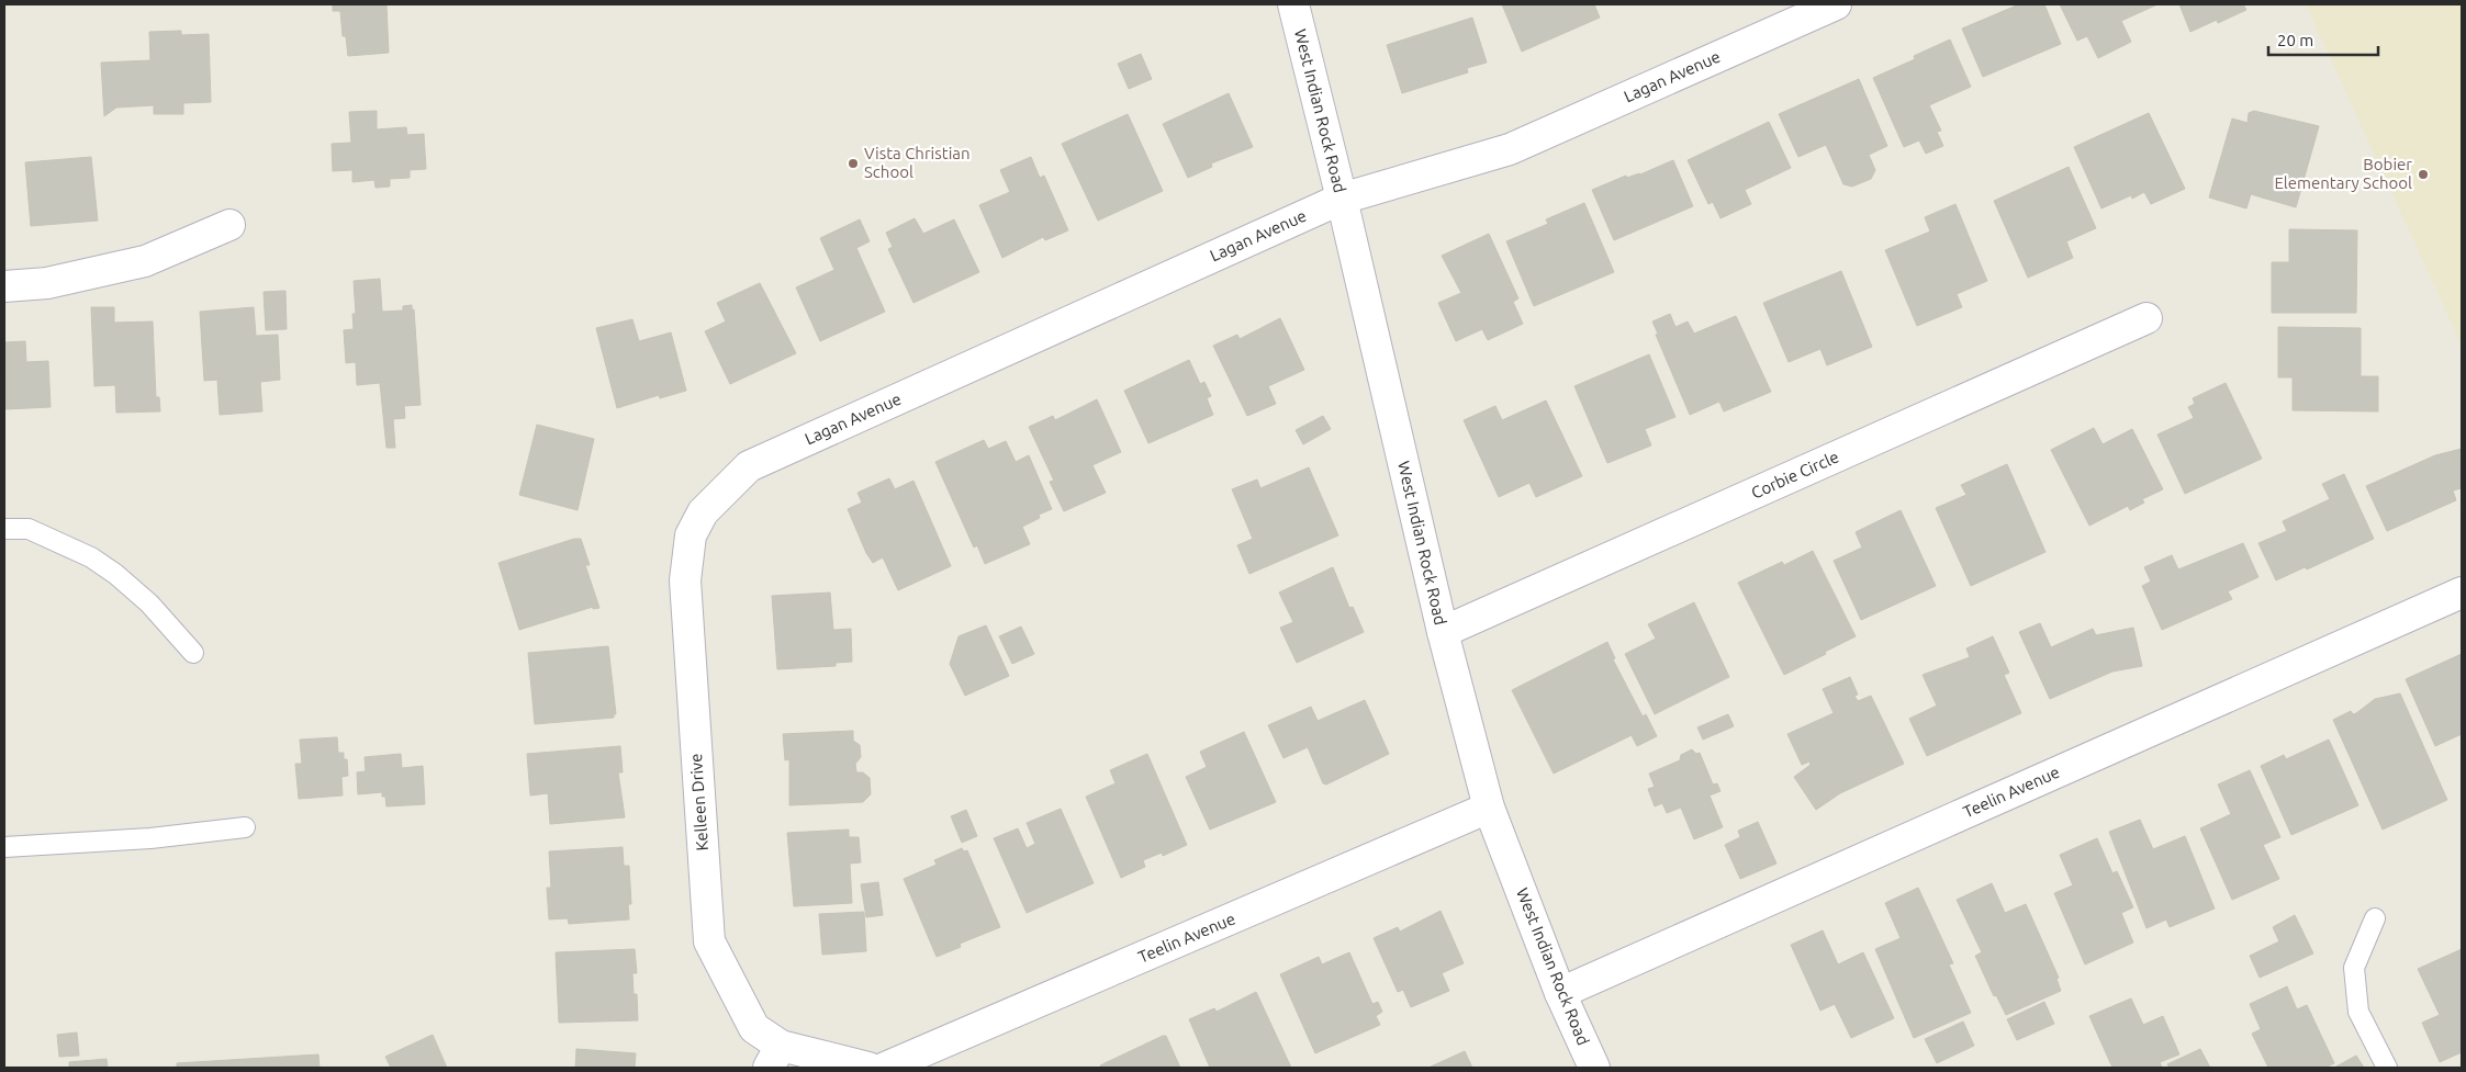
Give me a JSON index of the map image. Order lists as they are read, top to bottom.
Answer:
{
  "streets": {
    "street": [
      "Lagan Avenue",
      "West Indian Rock Road",
      "Corbie Circle",
      "Teelin Avenue",
      "Kelleen Drive"
    ]
  },
  "crossings": [
    ["Lagan Avenue", "West Indian Rock Road"],
    ["Lagan Avenue", "Kelleen Drive"],
    ["West Indian Rock Road", "Corbie Circle"],
    ["West Indian Rock Road", "Teelin Avenue"]
  ],
  "places": ["Vista Christian School", "Bobier Elementary School"],
  "scale_bar": "20 m"
}
